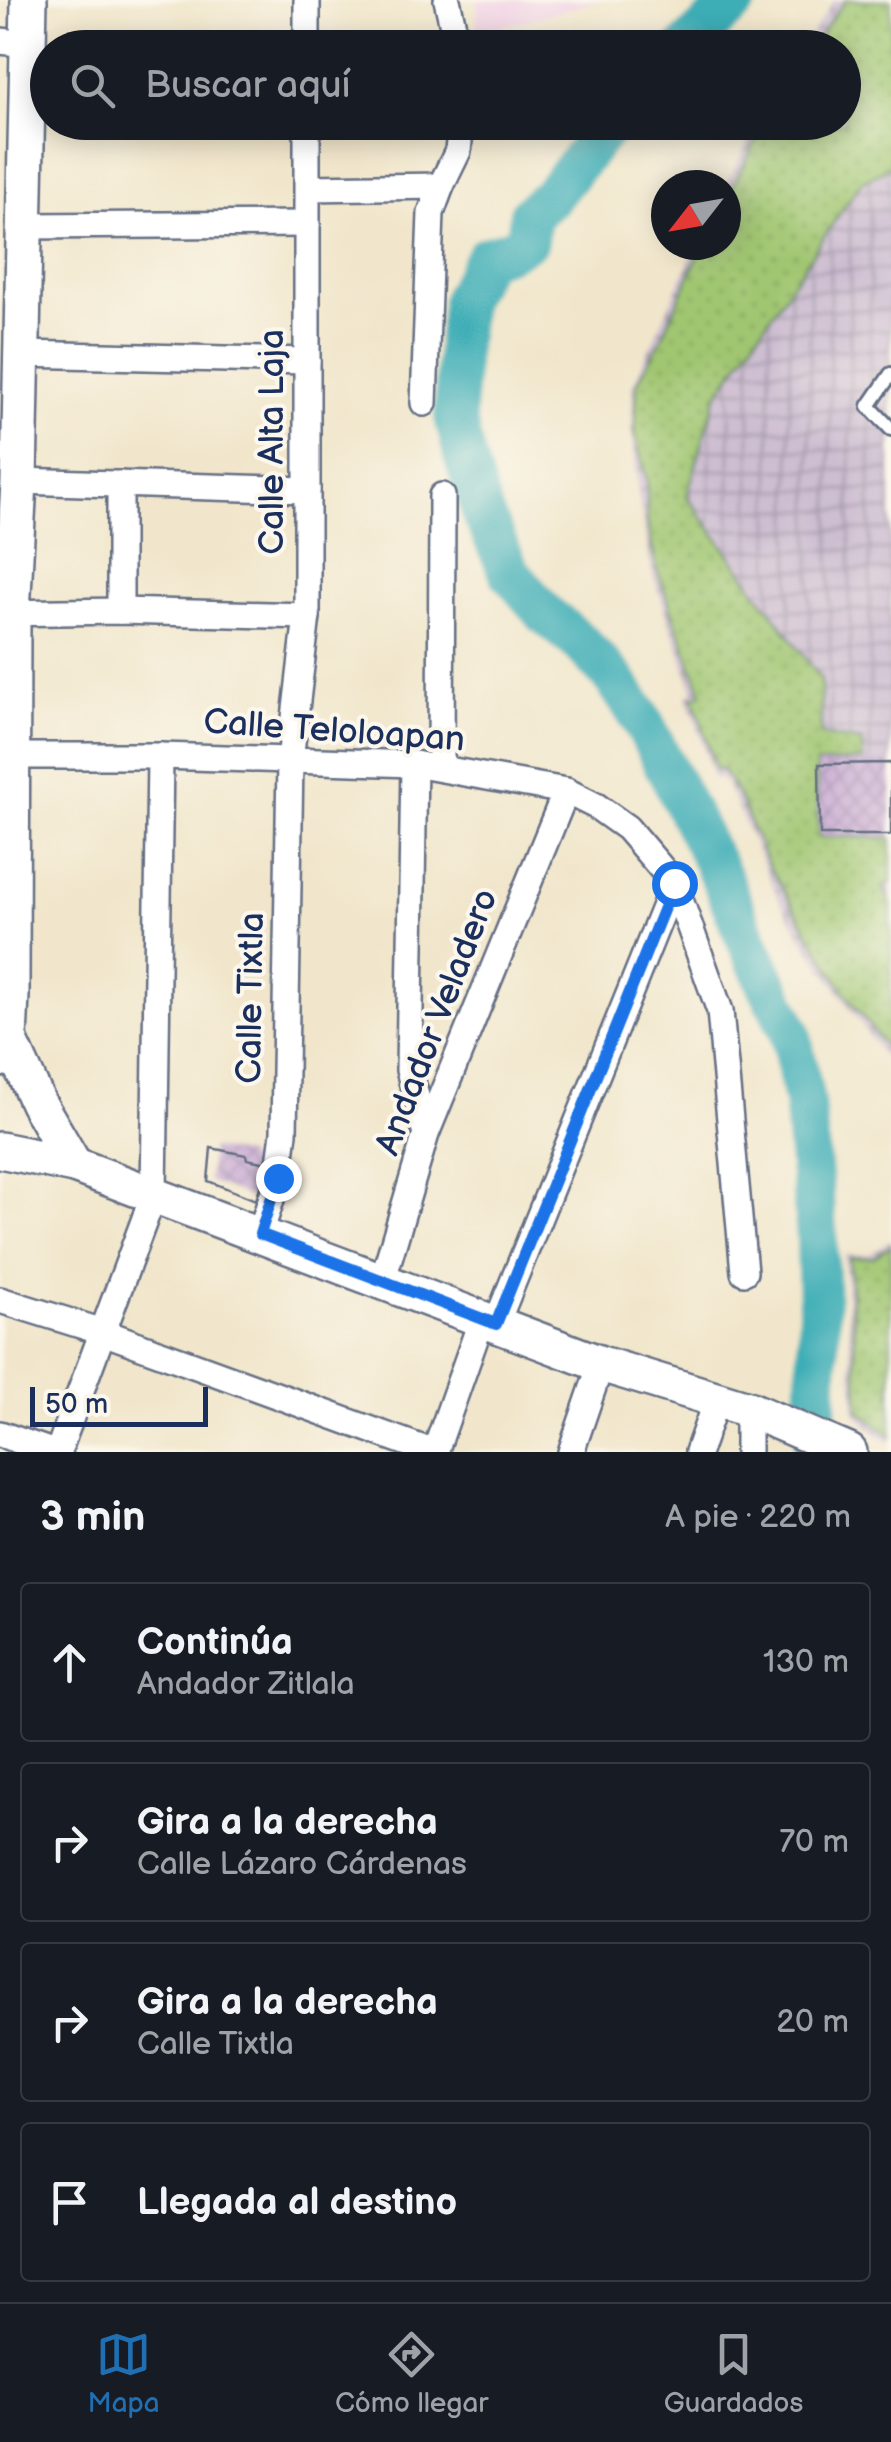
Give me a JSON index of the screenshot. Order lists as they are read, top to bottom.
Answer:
{
  "streets": {
    "street": [
      "Calle Alta Laja",
      "Calle Teloloapan",
      "Calle Tixtla",
      "Andador Veladero"
    ]
  },
  "crossings": [
    ["Calle Alta Laja", "Calle Teloloapan"],
    ["Calle Alta Laja", "Calle Tixtla"],
    ["Calle Teloloapan", "Calle Tixtla"],
    ["Calle Teloloapan", "Andador Veladero"]
  ],
  "scale_bar": "50 m",
  "north": "bottom left",
  "page": {
    "search": "Buscar aquí",
    "scale": "50 m",
    "heading": ["3 min", "A pie · 220 m"],
    "list": [
      ["Continúa", "Andador Zitlala", "130 m"],
      ["Gira a la derecha", "Calle Lázaro Cárdenas", "70 m"],
      ["Gira a la derecha", "Calle Tixtla", "20 m"],
      "Llegada al destino"
    ],
    "nav": ["Mapa", "Cómo llegar", "Guardados"]
  }
}
